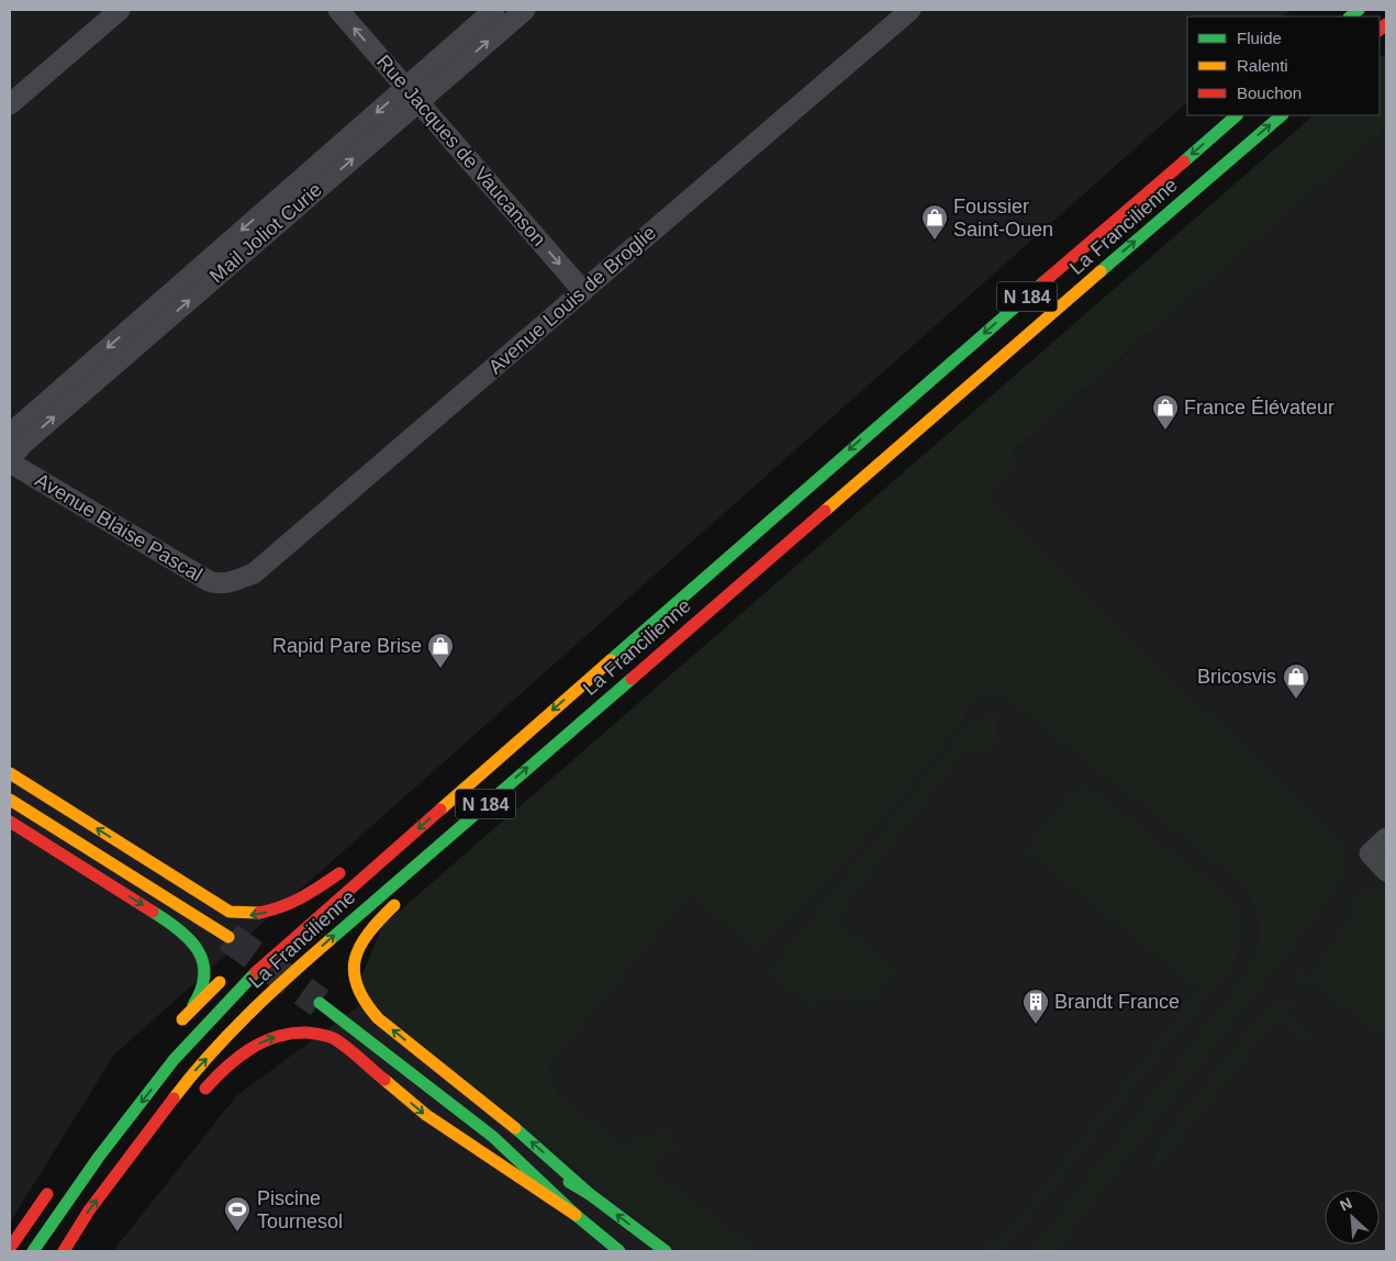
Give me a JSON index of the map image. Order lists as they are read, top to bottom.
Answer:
{
  "streets": {
    "main road": ["La Francilienne", "N 184"],
    "street": [
      "Rue Jacques de Vaucanson",
      "Mail Joliot Curie",
      "Avenue Louis de Broglie",
      "Avenue Blaise Pascal"
    ]
  },
  "crossings": [
    ["Rue Jacques de Vaucanson", "Mail Joliot Curie"],
    ["Rue Jacques de Vaucanson", "Avenue Louis de Broglie"],
    ["Mail Joliot Curie", "Avenue Blaise Pascal"],
    ["Avenue Louis de Broglie", "Avenue Blaise Pascal"]
  ],
  "places": {
    "shop": [
      "Foussier Saint-Ouen",
      "France Élévateur",
      "Rapid Pare Brise",
      "Bricosvis"
    ],
    "building": ["Brandt France"],
    "sports": ["Piscine Tournesol"]
  },
  "legend": ["Fluide", "Ralenti", "Bouchon"],
  "north": "top left"
}
